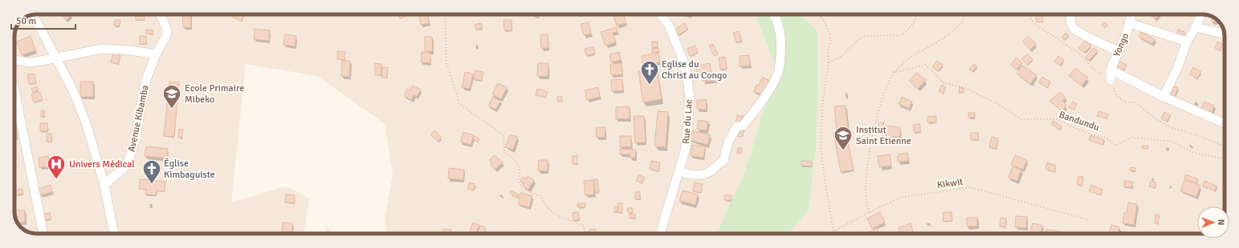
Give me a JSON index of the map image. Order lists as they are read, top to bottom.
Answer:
{
  "streets": {
    "street": ["Yongo", "Avenue Kibamba", "Rue du Lac"],
    "path": ["Bandundu", "Kikwit"]
  },
  "places": {
    "church": ["Eglise du Christ au Congo", "Église Kimbaguiste"],
    "school or university": ["Ecole Primaire Mibeko", "Institut Saint Etienne"],
    "hospital": ["Univers Médical"]
  },
  "scale_bar": "50 m",
  "north": "right"
}
